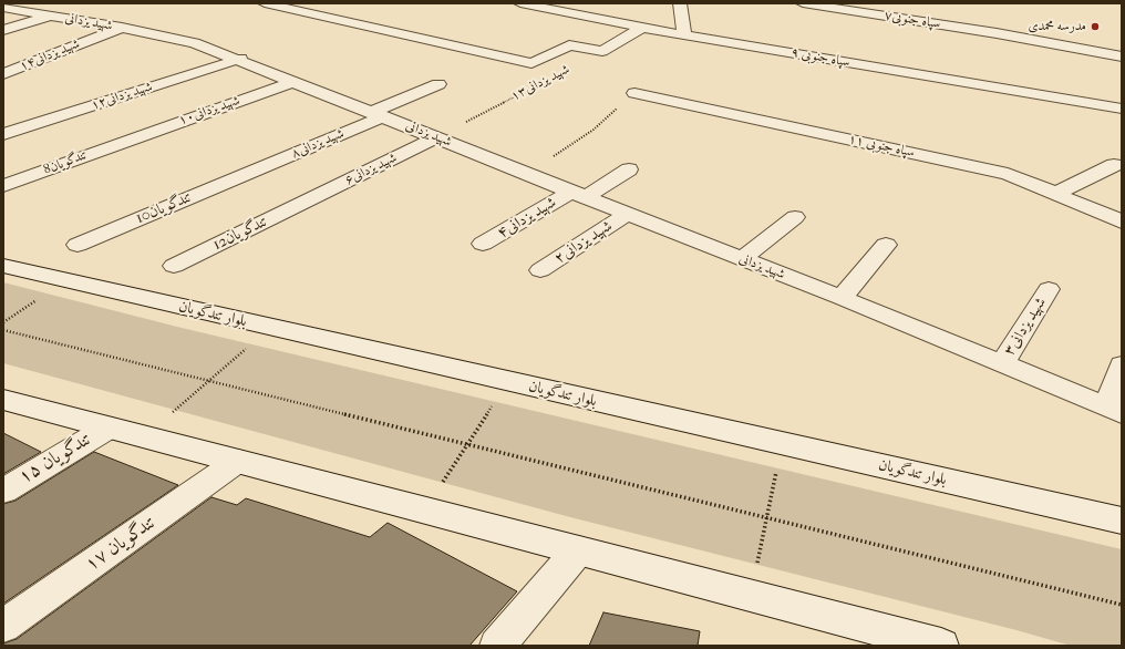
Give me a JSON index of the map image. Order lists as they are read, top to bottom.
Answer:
{
  "streets": {
    "street": [
      "سپاه جنوبی۷",
      "شهید یزدانی",
      "شهید یزدانی۱۴",
      "۹ سپاه جنوبی",
      "شهید یزدانی۱۲",
      "شهید یزدانی۱۰",
      "شهید یزدانی۸",
      "۱۱ سپاه جنوبی",
      "8تندگویان",
      "شهید یزدانی۶",
      "10تندگویان",
      "شهید یزدانی۴",
      "12تندگویان",
      "شهید یزدانی۲",
      "بلوار تندگویان",
      "شهید یزدانی۳",
      "۱۵ تندگویان",
      "۱۷ تندگویان"
    ],
    "path": ["شهید یزدانی۱۳"]
  },
  "crossings": [
    ["شهید یزدانی", "شهید یزدانی۱۴"],
    ["شهید یزدانی", "شهید یزدانی۱۳"],
    ["شهید یزدانی", "شهید یزدانی۱۲"],
    ["شهید یزدانی", "شهید یزدانی۱۰"],
    ["شهید یزدانی", "شهید یزدانی۸"],
    ["شهید یزدانی", "شهید یزدانی۶"],
    ["شهید یزدانی", "شهید یزدانی۴"],
    ["شهید یزدانی", "شهید یزدانی۲"],
    ["شهید یزدانی", "شهید یزدانی۳"],
    ["شهید یزدانی۱۳", "شهید یزدانی۶"],
    ["شهید یزدانی۱۰", "8تندگویان"],
    ["شهید یزدانی۸", "10تندگویان"],
    ["شهید یزدانی۶", "12تندگویان"]
  ],
  "places": ["مدرسه محمدی"]
}
